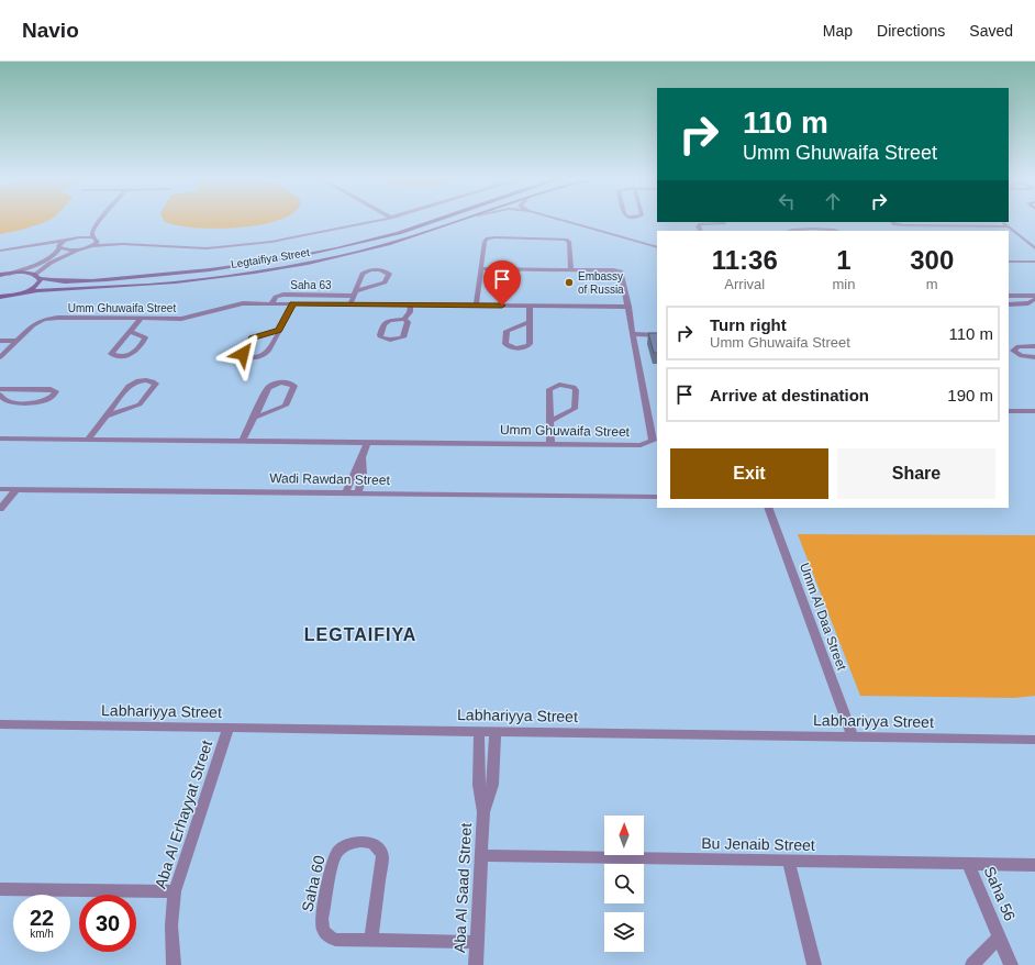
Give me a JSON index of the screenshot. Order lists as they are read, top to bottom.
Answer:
{
  "streets": {
    "street": [
      "Legtaifiya Street",
      "Saha 63",
      "Umm Ghuwaifa Street",
      "Wadi Rawdan Street",
      "Umm Al Daa Street",
      "Labhariyya Street",
      "Aba Al Erhayyat Street",
      "Bu Jenaib Street",
      "Saha 60",
      "Aba Al Saad Street",
      "Saha 56"
    ]
  },
  "crossings": [
    ["Saha 63", "Umm Ghuwaifa Street"],
    ["Umm Al Daa Street", "Labhariyya Street"],
    ["Labhariyya Street", "Aba Al Erhayyat Street"],
    ["Labhariyya Street", "Aba Al Saad Street"],
    ["Bu Jenaib Street", "Aba Al Saad Street"],
    ["Bu Jenaib Street", "Saha 56"],
    ["Saha 60", "Aba Al Saad Street"]
  ],
  "districts": ["LEGTAIFIYA"],
  "places": ["Embassy of Russia"],
  "north": "top",
  "page": {
    "header": "Navio",
    "nav": ["Map", "Directions", "Saved"],
    "turn": ["110 m", "Umm Ghuwaifa Street"],
    "eta": [
      "11:36",
      "Arrival",
      "1",
      "min",
      "300",
      "m"
    ],
    "list": [
      {
        "name": "Turn right",
        "note": "Umm Ghuwaifa Street",
        "value": "110 m"
      },
      {
        "name": "Arrive at destination",
        "value": "190 m"
      }
    ],
    "buttons": ["Exit", "Share"],
    "speed": "22 km/h",
    "limit": "30"
  }
}
